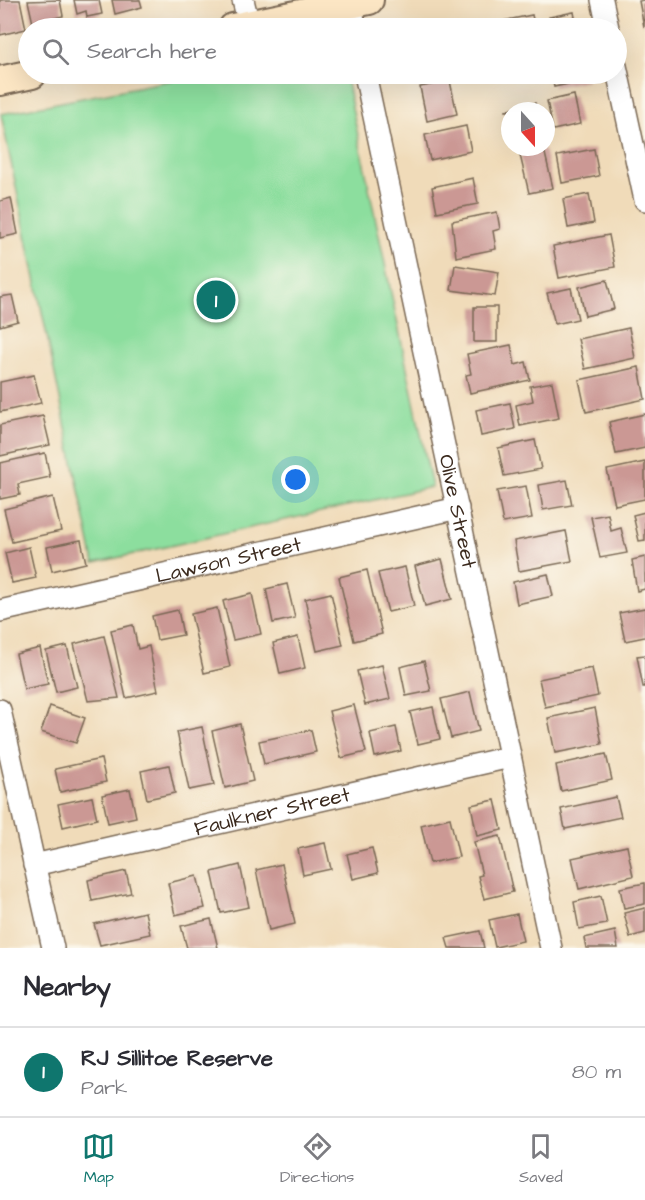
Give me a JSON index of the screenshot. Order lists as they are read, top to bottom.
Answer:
{
  "streets": {
    "street": ["Olive Street", "Lawson Street", "Faulkner Street"]
  },
  "crossings": [
    ["Olive Street", "Lawson Street"],
    ["Olive Street", "Faulkner Street"]
  ],
  "north": "bottom",
  "page": {
    "search": "Search here",
    "pins": "1",
    "heading": "Nearby",
    "list": [
      {
        "mark": "1",
        "name": "RJ Sillitoe Reserve",
        "note": "Park",
        "value": "80 m"
      }
    ],
    "nav": ["Map", "Directions", "Saved"]
  }
}
